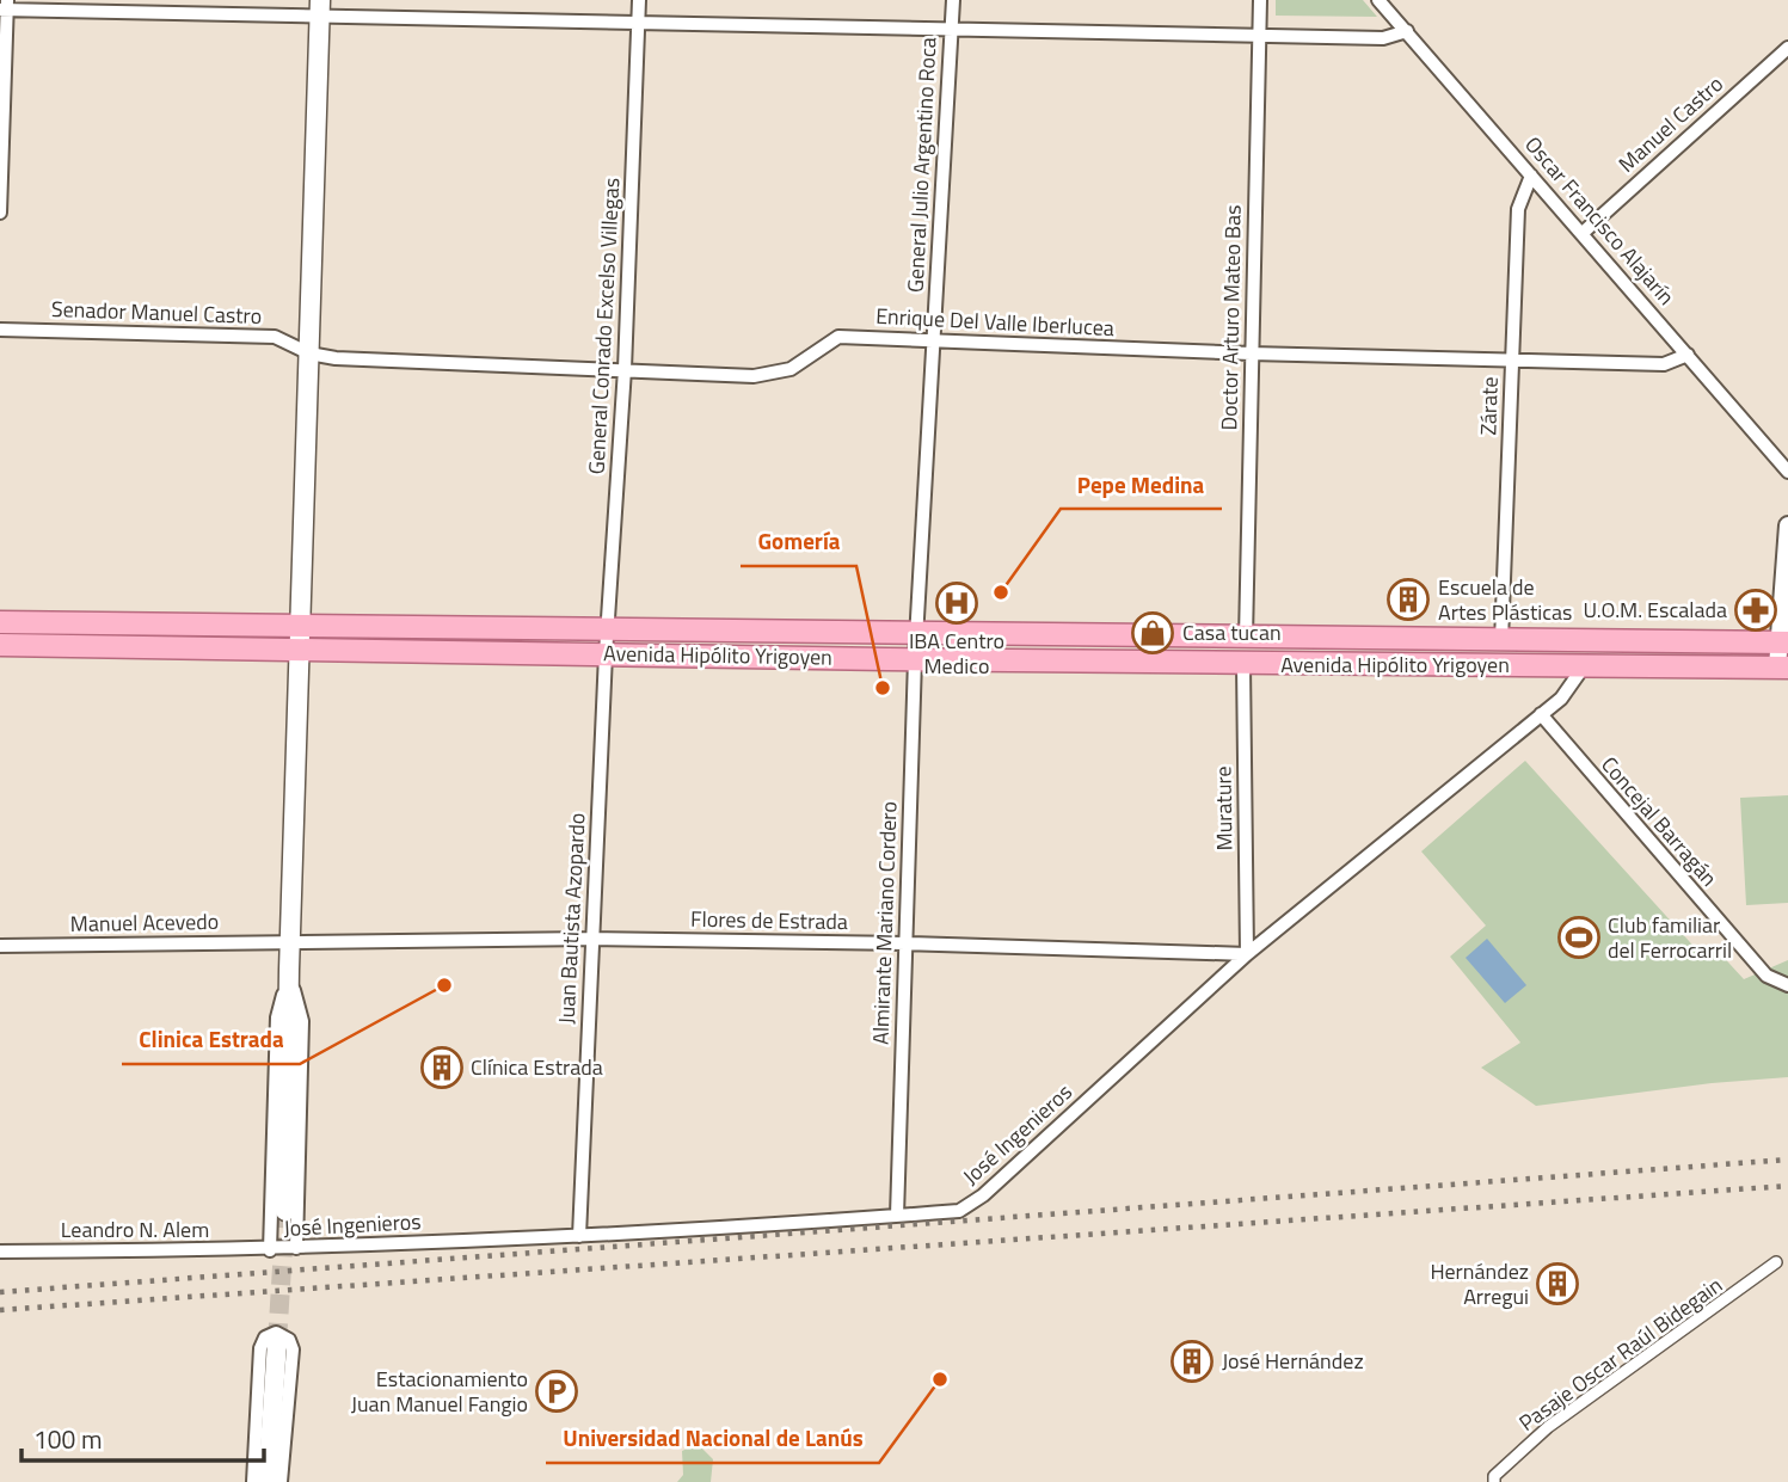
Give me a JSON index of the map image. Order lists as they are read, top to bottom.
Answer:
{
  "streets": {
    "main road": ["Avenida Hipólito Yrigoyen"],
    "street": [
      "Manuel Castro",
      "General Julio Argentino Roca",
      "Oscar Francisco Alajarín",
      "Senador Manuel Castro",
      "Doctor Arturo Mateo Bas",
      "Enrique Del Valle Iberlucea",
      "General Conrado Excelso Villegas",
      "Zárate",
      "Murature",
      "Concejal Barragán",
      "Juan Bautista Azopardo",
      "Flores de Estrada",
      "Manuel Acevedo",
      "Almirante Mariano Cordero",
      "José Ingenieros",
      "Leandro N. Alem",
      "Pasaje Oscar Raúl Bidegain"
    ]
  },
  "crossings": [
    ["Manuel Castro", "Oscar Francisco Alajarín"],
    ["General Julio Argentino Roca", "Enrique Del Valle Iberlucea"],
    ["General Julio Argentino Roca", "Avenida Hipólito Yrigoyen"],
    ["General Julio Argentino Roca", "Almirante Mariano Cordero"],
    ["Oscar Francisco Alajarín", "Enrique Del Valle Iberlucea"],
    ["Oscar Francisco Alajarín", "Zárate"],
    ["Senador Manuel Castro", "Enrique Del Valle Iberlucea"],
    ["Doctor Arturo Mateo Bas", "Enrique Del Valle Iberlucea"],
    ["Doctor Arturo Mateo Bas", "Avenida Hipólito Yrigoyen"],
    ["Enrique Del Valle Iberlucea", "General Conrado Excelso Villegas"],
    ["Enrique Del Valle Iberlucea", "Zárate"],
    ["General Conrado Excelso Villegas", "Avenida Hipólito Yrigoyen"],
    ["General Conrado Excelso Villegas", "Juan Bautista Azopardo"],
    ["Zárate", "Avenida Hipólito Yrigoyen"],
    ["Avenida Hipólito Yrigoyen", "Murature"],
    ["Avenida Hipólito Yrigoyen", "Juan Bautista Azopardo"],
    ["Avenida Hipólito Yrigoyen", "Almirante Mariano Cordero"],
    ["Avenida Hipólito Yrigoyen", "José Ingenieros"],
    ["Murature", "Flores de Estrada"],
    ["Murature", "José Ingenieros"],
    ["Concejal Barragán", "José Ingenieros"],
    ["Juan Bautista Azopardo", "Flores de Estrada"],
    ["Juan Bautista Azopardo", "José Ingenieros"],
    ["Flores de Estrada", "Manuel Acevedo"],
    ["Flores de Estrada", "Almirante Mariano Cordero"],
    ["Flores de Estrada", "José Ingenieros"],
    ["Almirante Mariano Cordero", "José Ingenieros"],
    ["José Ingenieros", "Leandro N. Alem"]
  ],
  "places": {
    "other": [
      "Pepe Medina",
      "Gomería",
      "Clinica Estrada",
      "Universidad Nacional de Lanús"
    ],
    "building": [
      "Escuela de Artes Plásticas",
      "Clínica Estrada",
      "Hernández Arregui",
      "José Hernández"
    ],
    "hospital": ["IBA Centro Medico"],
    "pharmacy": ["U.O.M. Escalada"],
    "shop": ["Casa tucan"],
    "sports": ["Club familiar del Ferrocarril"],
    "parking": ["Estacionamiento Juan Manuel Fangio"]
  },
  "scale_bar": "100 m"
}
